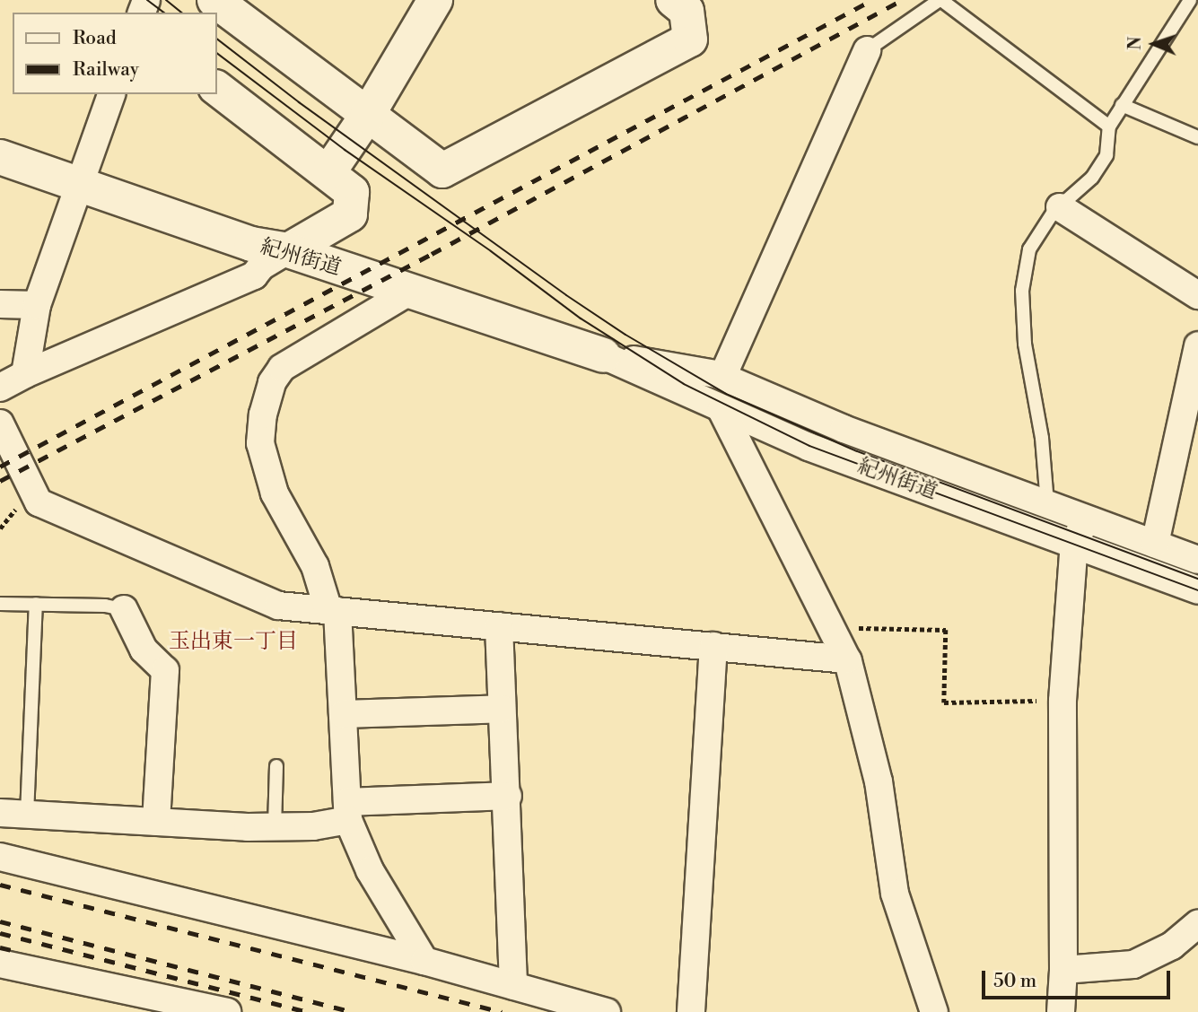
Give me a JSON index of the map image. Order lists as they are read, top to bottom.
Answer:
{
  "streets": {
    "street": ["紀州街道"]
  },
  "districts": ["玉出東一丁目"],
  "legend": ["Road", "Railway"],
  "scale_bar": "50 m",
  "north": "left"
}
